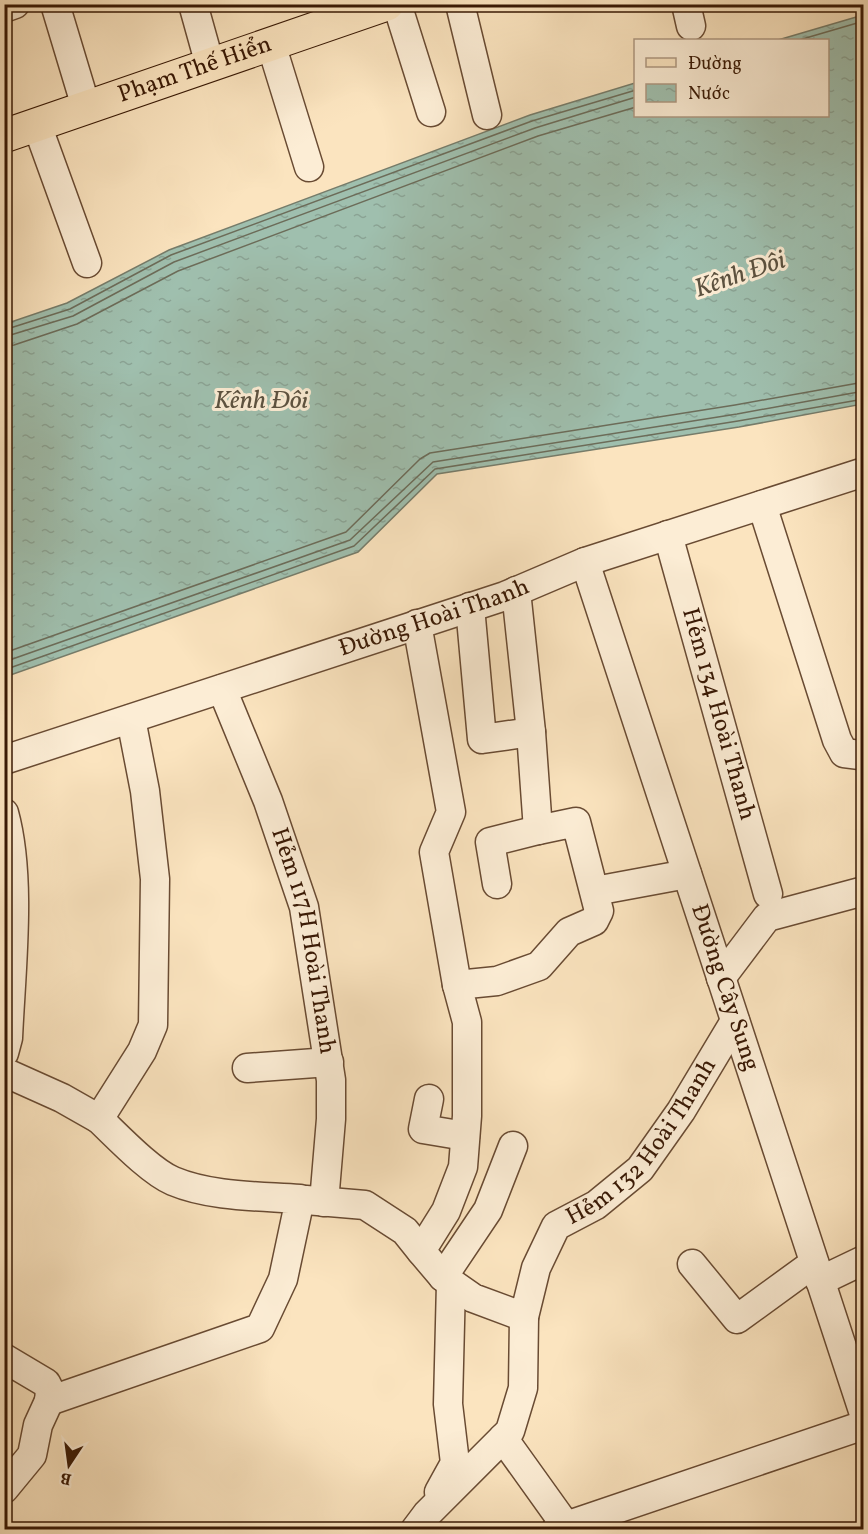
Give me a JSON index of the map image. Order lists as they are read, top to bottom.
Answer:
{
  "streets": {
    "main road": ["Phạm Thế Hiển"],
    "street": [
      "Đường Hoài Thanh",
      "Hẻm 134 Hoài Thanh",
      "Hẻm 117H Hoài Thanh",
      "Đường Cây Sung",
      "Hẻm 132 Hoài Thanh"
    ]
  },
  "crossings": [
    ["Đường Hoài Thanh", "Hẻm 134 Hoài Thanh"],
    ["Đường Hoài Thanh", "Hẻm 117H Hoài Thanh"],
    ["Đường Hoài Thanh", "Đường Cây Sung"],
    ["Đường Cây Sung", "Hẻm 132 Hoài Thanh"]
  ],
  "water": ["Kênh Đôi"],
  "legend": ["Đường", "Nước"],
  "north": "bottom"
}
